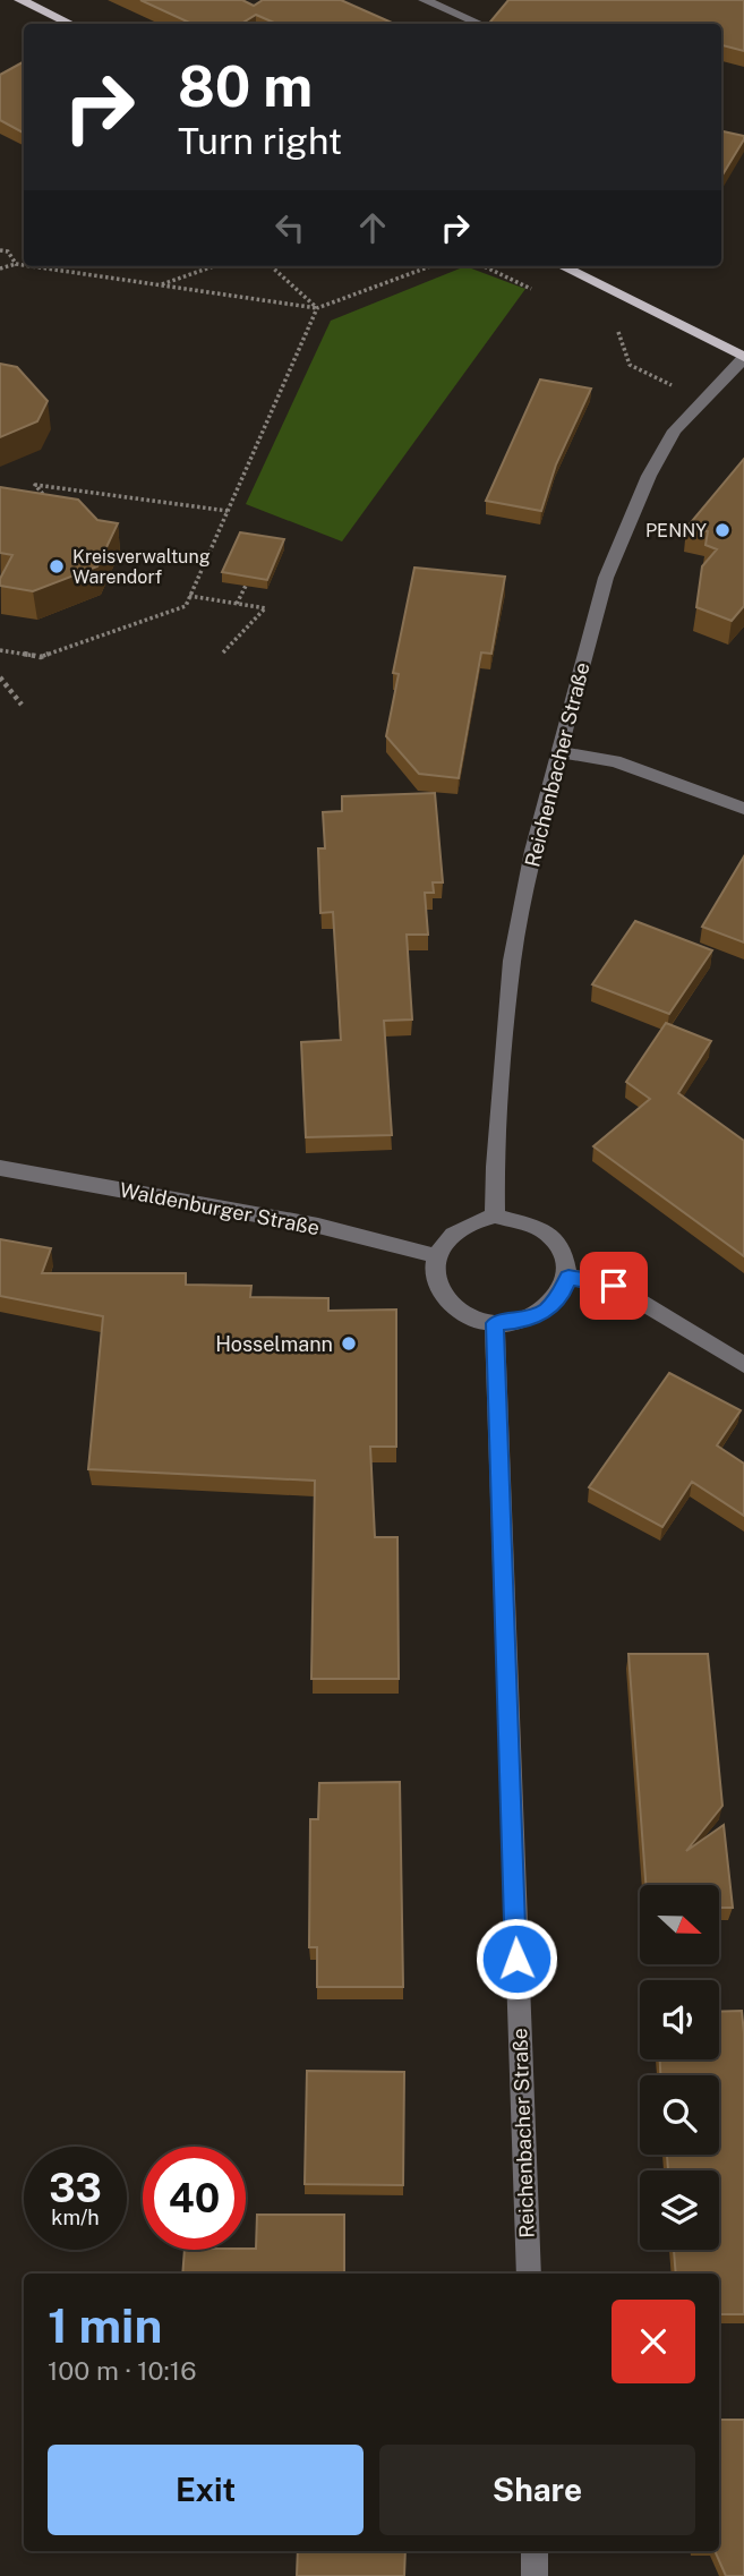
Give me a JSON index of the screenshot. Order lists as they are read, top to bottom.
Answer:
{
  "streets": {
    "street": ["Reichenbacher Straße", "Waldenburger Straße"]
  },
  "crossings": [
    ["Reichenbacher Straße", "Waldenburger Straße"]
  ],
  "places": ["PENNY", "Kreisverwaltung Warendorf", "Hosselmann"],
  "north": "right",
  "page": {
    "turn": ["80 m", "Turn right"],
    "speed": "33 km/h",
    "limit": "40",
    "heading": ["1 min", "100 m · 10:16"],
    "buttons": ["Exit", "Share"]
  }
}
